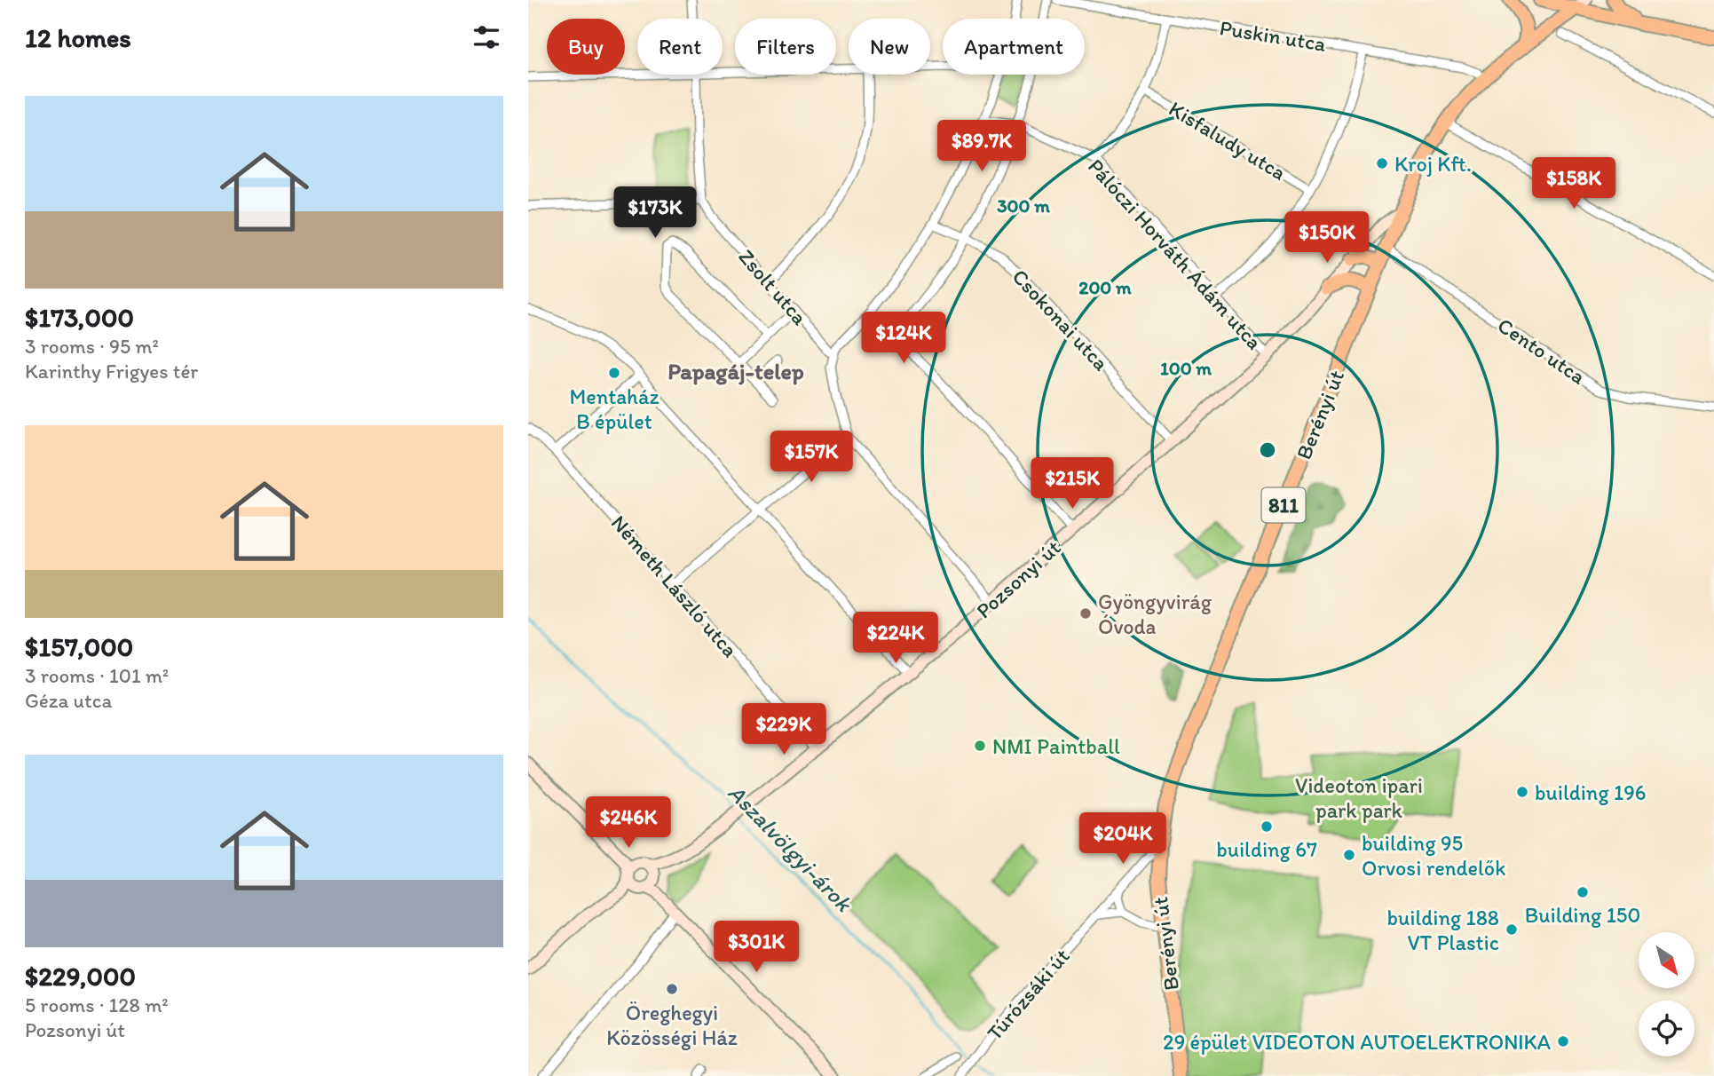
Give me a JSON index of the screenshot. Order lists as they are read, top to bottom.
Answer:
{
  "streets": {
    "main road": ["Berényi út", "811"],
    "street": [
      "Puskin utca",
      "Kisfaludy utca",
      "Pálóczi Horváth Ádám utca",
      "Zsolt utca",
      "Csokonai utca",
      "Cento utca",
      "Pozsonyi út",
      "Németh László utca",
      "Túrózsáki út"
    ]
  },
  "crossings": [
    ["Puskin utca", "Berényi út"],
    ["Pálóczi Horváth Ádám utca", "Pozsonyi út"],
    ["Csokonai utca", "Pozsonyi út"],
    ["Cento utca", "Berényi út"],
    ["Berényi út", "Pozsonyi út"],
    ["Berényi út", "Túrózsáki út"],
    ["Pozsonyi út", "Németh László utca"]
  ],
  "districts": ["Papagáj-telep"],
  "water": ["Aszalvölgyi-árok"],
  "parks": ["Videoton ipari park park"],
  "places": [
    "Kroj Kft.",
    "Mentaház B épület",
    "Gyöngyvirág Óvoda",
    "NMI Paintball",
    "building 196",
    "building 67",
    "building 95 Orvosi rendelők",
    "Building 150",
    "building 188 VT Plastic",
    "Öreghegyi Közösségi Ház",
    "29 épület VIDEOTON AUTOELEKTRONIKA"
  ],
  "north": "bottom right",
  "page": {
    "heading": "12 homes",
    "chip": [
      "Buy",
      "Rent",
      "Filters",
      "New",
      "Apartment"
    ],
    "list": [
      {
        "name": "$173,000",
        "note": "3 rooms · 95 m² · Karinthy Frigyes tér"
      },
      {
        "name": "$157,000",
        "note": "3 rooms · 101 m² · Géza utca"
      },
      {
        "name": "$229,000",
        "note": "5 rooms · 128 m² · Pozsonyi út"
      }
    ],
    "price": [
      "$89.7K",
      "$158K",
      "$173K",
      "$150K",
      "$124K",
      "$157K",
      "$215K",
      "$224K",
      "$229K",
      "$246K",
      "$204K",
      "$301K"
    ]
  },
  "rings": ["300 m", "200 m", "100 m"]
}
